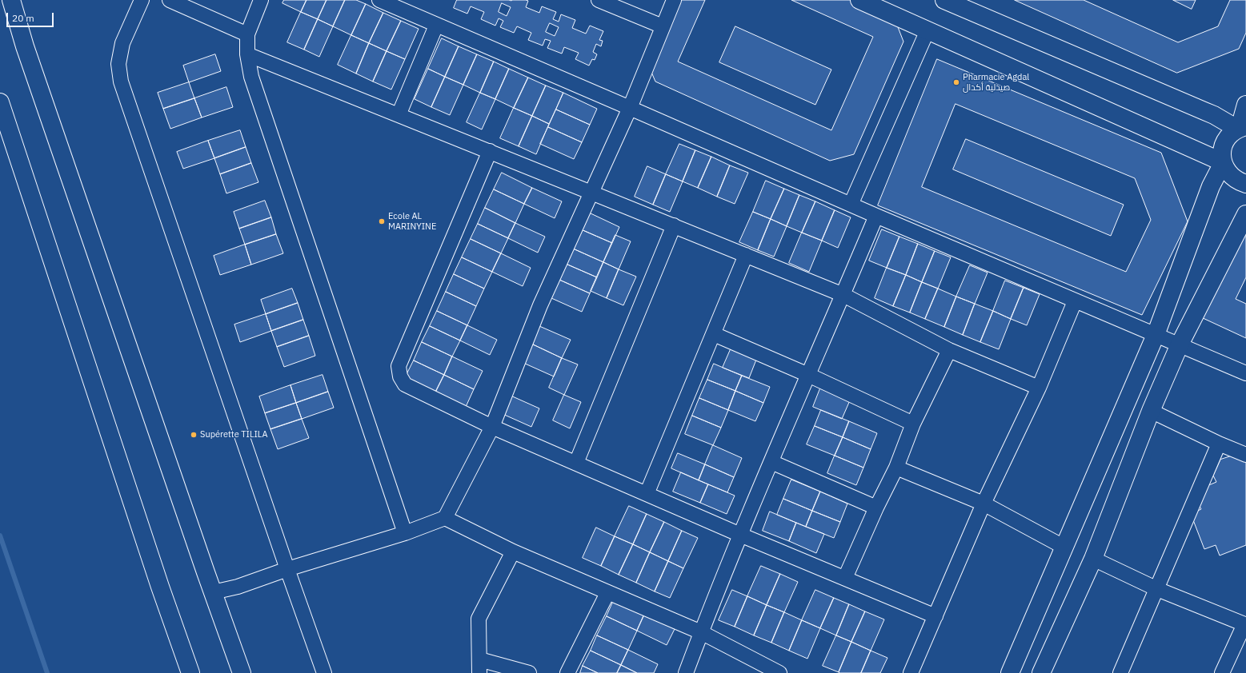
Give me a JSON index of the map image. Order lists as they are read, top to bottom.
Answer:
{
  "places": ["Pharmacie Agdal صيدلية أكدال", "Ecole AL MARINYINE", "Supérette TILILA"],
  "scale_bar": "20 m"
}
